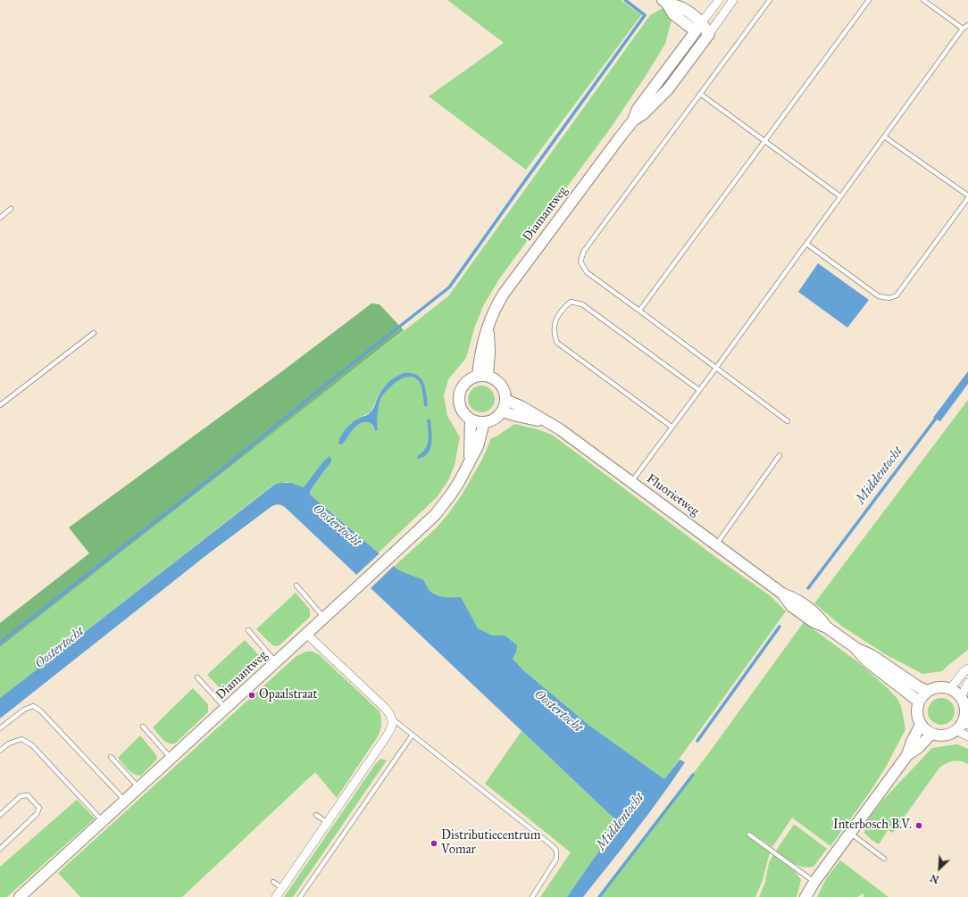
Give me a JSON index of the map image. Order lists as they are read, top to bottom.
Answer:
{
  "streets": {
    "street": ["Diamantweg", "Fluorietweg"]
  },
  "crossings": [
    ["Diamantweg", "Fluorietweg"]
  ],
  "water": ["Middentocht", "Oostertocht"],
  "places": ["Opaalstraat", "Interbosch B.V.", "Distributiecentrum Vomar"],
  "north": "bottom left"
}
